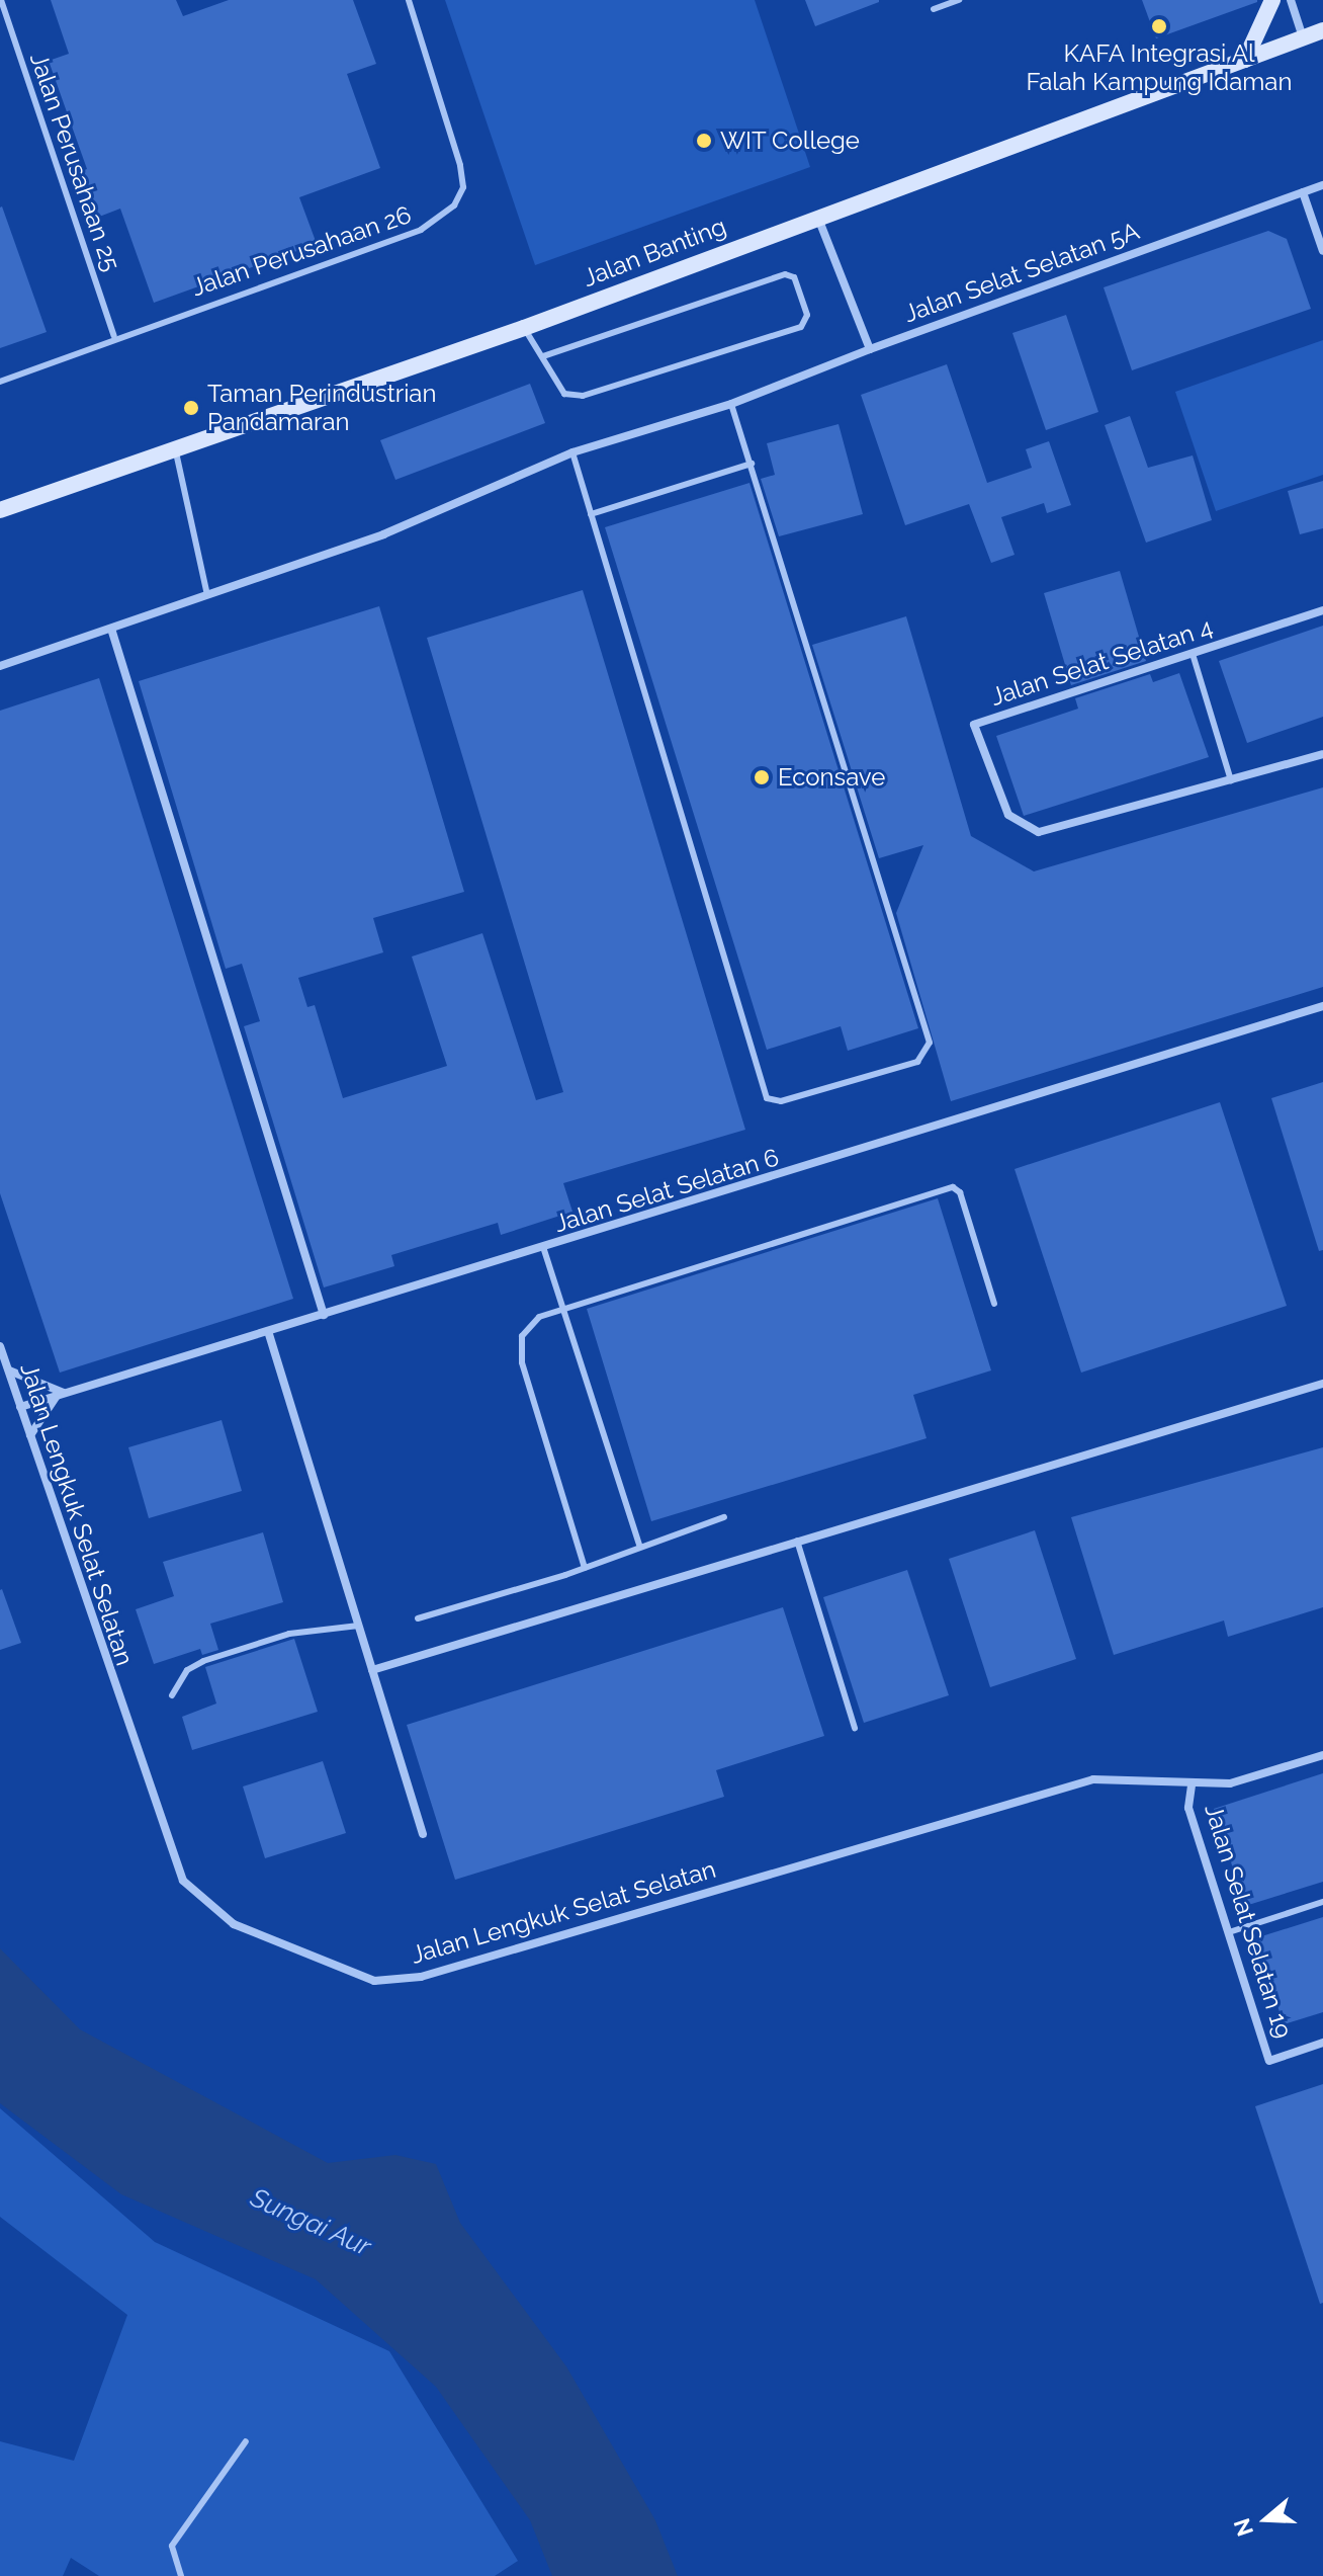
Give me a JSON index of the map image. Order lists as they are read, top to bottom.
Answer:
{
  "streets": {
    "main road": ["Jalan Banting"],
    "street": [
      "Jalan Selat Selatan 5A",
      "Jalan Selat Selatan 4",
      "Jalan Selat Selatan 6",
      "Jalan Lengkuk Selat Selatan",
      "Jalan Selat Selatan 19"
    ],
    "lane": ["Jalan Perusahaan 25", "Jalan Perusahaan 26"]
  },
  "crossings": [
    ["Jalan Perusahaan 25", "Jalan Perusahaan 26"],
    ["Jalan Selat Selatan 6", "Jalan Lengkuk Selat Selatan"],
    ["Jalan Lengkuk Selat Selatan", "Jalan Selat Selatan 19"]
  ],
  "water": ["Sungai Aur"],
  "places": [
    "KAFA Integrasi Al Falah Kampung Idaman",
    "WIT College",
    "Taman Perindustrian Pandamaran",
    "Econsave"
  ],
  "north": "left"
}
